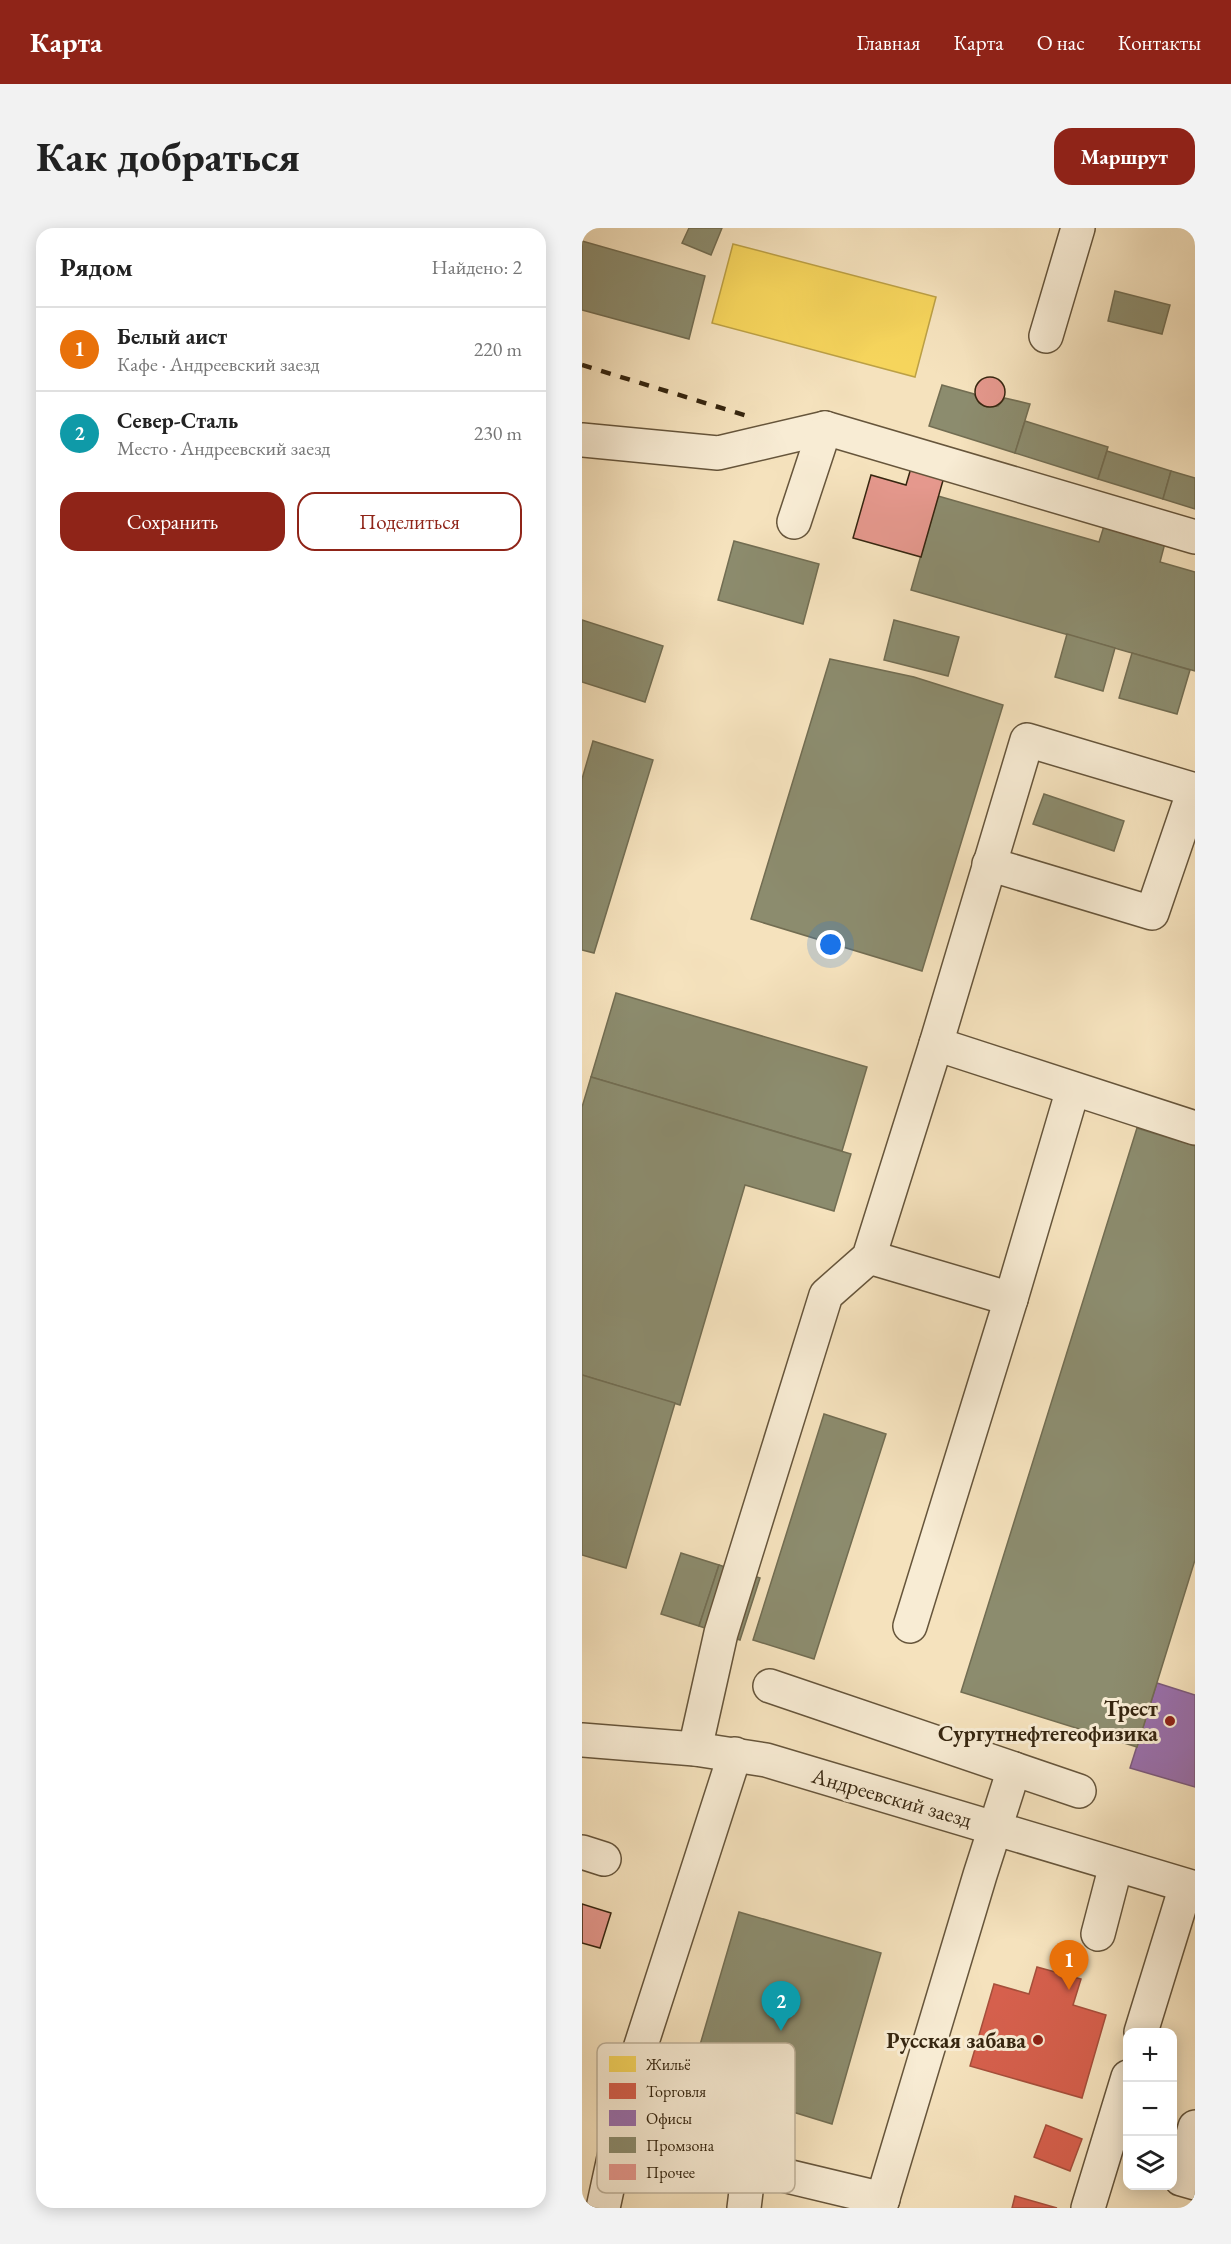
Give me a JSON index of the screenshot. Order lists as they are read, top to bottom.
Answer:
{
  "streets": {
    "street": ["Андреевский заезд"]
  },
  "places": ["Трест Сургутнефтегеофизика", "Русская забава"],
  "legend": [
    "Жильё",
    "Торговля",
    "Офисы",
    "Промзона",
    "Прочее"
  ],
  "page": {
    "header": "Карта",
    "nav": [
      "Главная",
      "Карта",
      "О нас",
      "Контакты"
    ],
    "buttons": [
      "Маршрут",
      ["Сохранить", "Поделиться"]
    ],
    "title": "Как добраться",
    "heading": ["Рядом", "Найдено: 2"],
    "list": [
      {
        "mark": "1",
        "name": "Белый аист",
        "note": "Кафе · Андреевский заезд",
        "value": "220 m"
      },
      {
        "mark": "2",
        "name": "Север-Сталь",
        "note": "Место · Андреевский заезд",
        "value": "230 m"
      }
    ],
    "pins": ["1", "2"],
    "map_buttons": ["+", "−"]
  }
}
